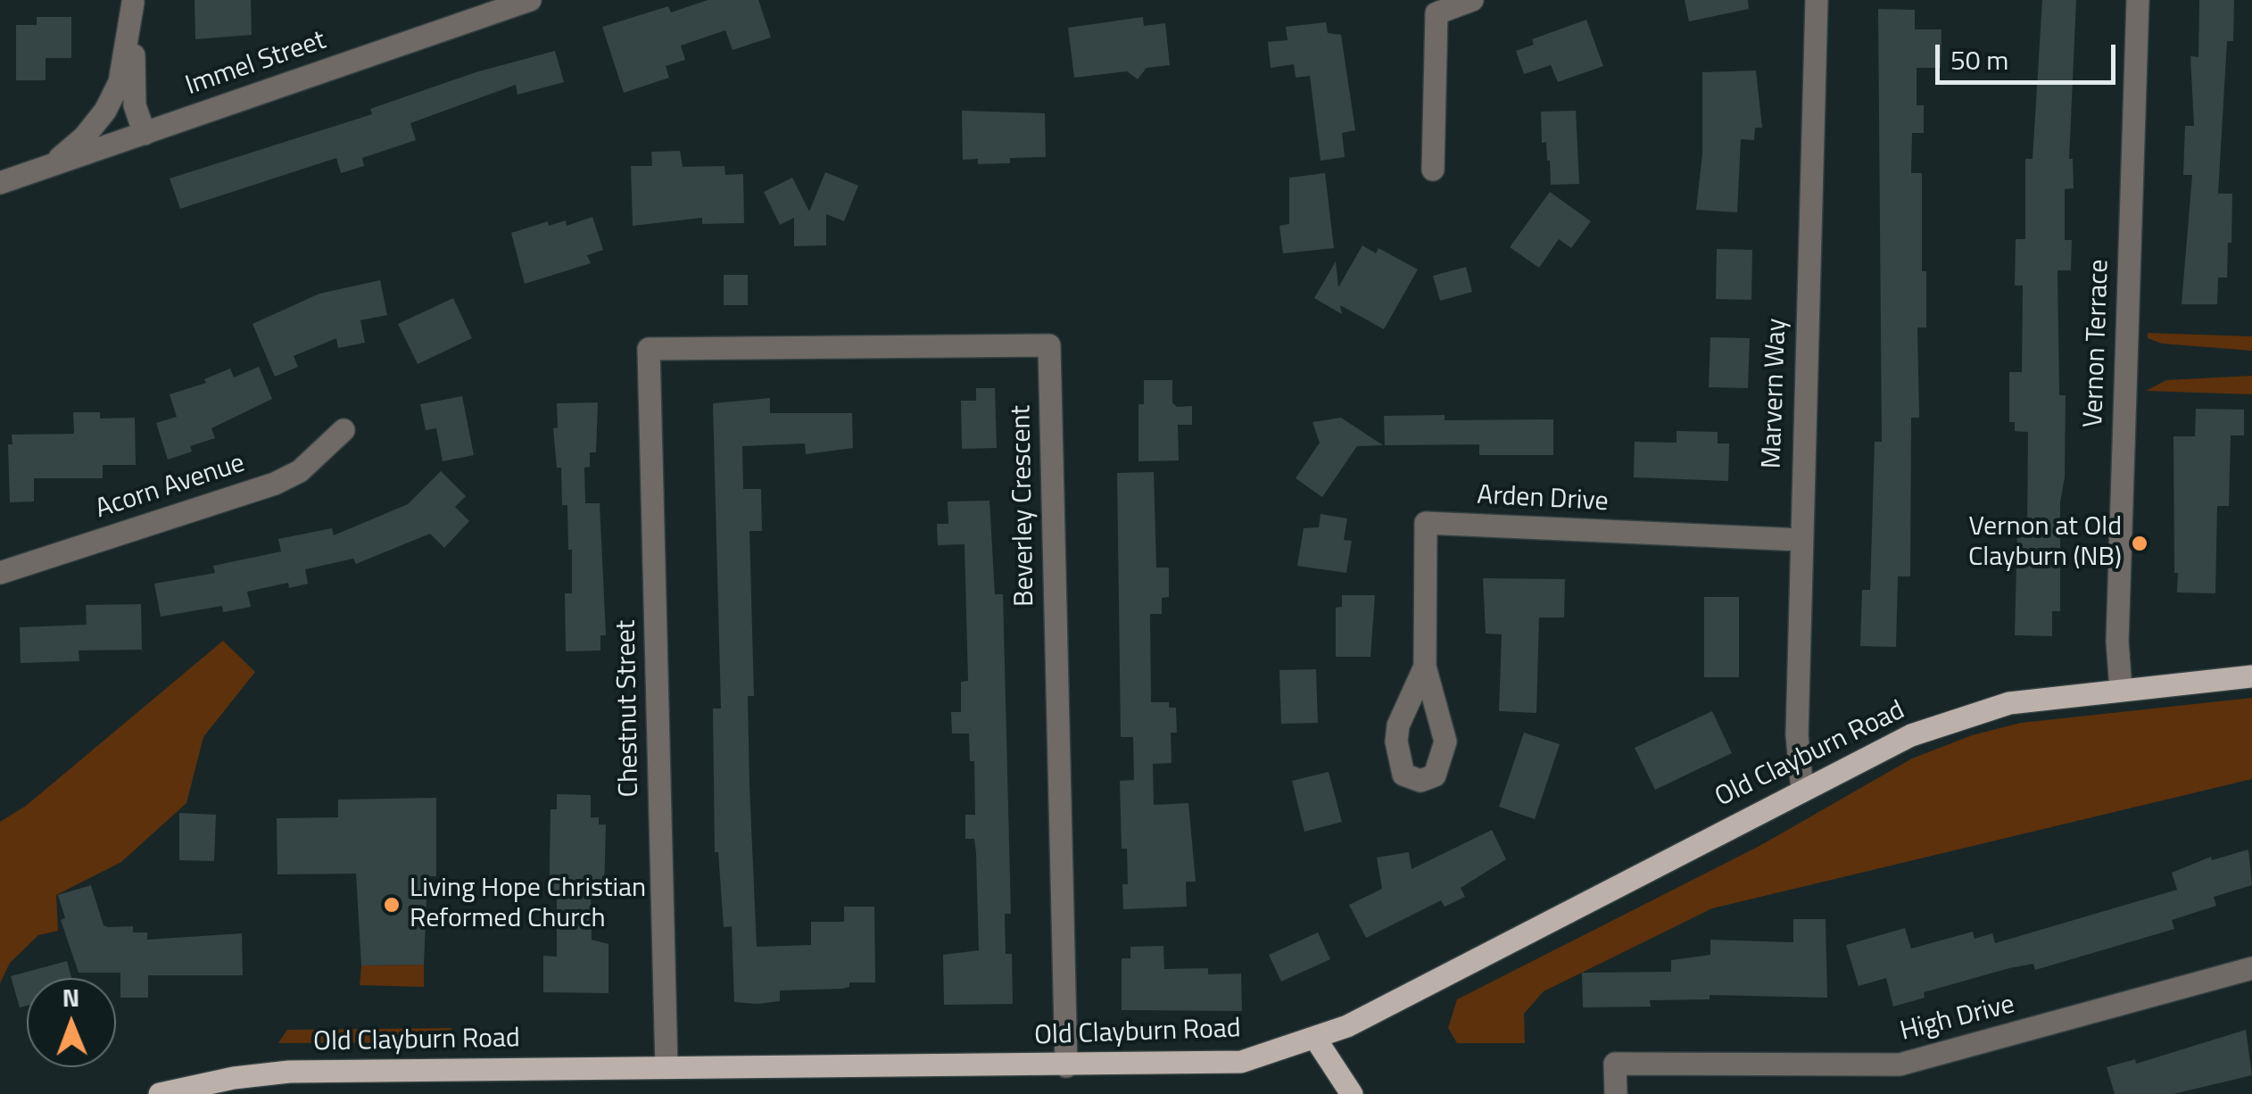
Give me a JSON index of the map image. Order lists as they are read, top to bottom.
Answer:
{
  "streets": {
    "main road": ["Old Clayburn Road"],
    "street": [
      "Immel Street",
      "Vernon Terrace",
      "Marvern Way",
      "Acorn Avenue",
      "Arden Drive",
      "Beverley Crescent",
      "Chestnut Street",
      "High Drive"
    ]
  },
  "crossings": [
    ["Vernon Terrace", "Old Clayburn Road"],
    ["Marvern Way", "Arden Drive"],
    ["Marvern Way", "Old Clayburn Road"],
    ["Beverley Crescent", "Chestnut Street"],
    ["Beverley Crescent", "Old Clayburn Road"],
    ["Chestnut Street", "Old Clayburn Road"]
  ],
  "places": ["Vernon at Old Clayburn (NB)", "Living Hope Christian Reformed Church"],
  "scale_bar": "50 m",
  "north": "top"
}
